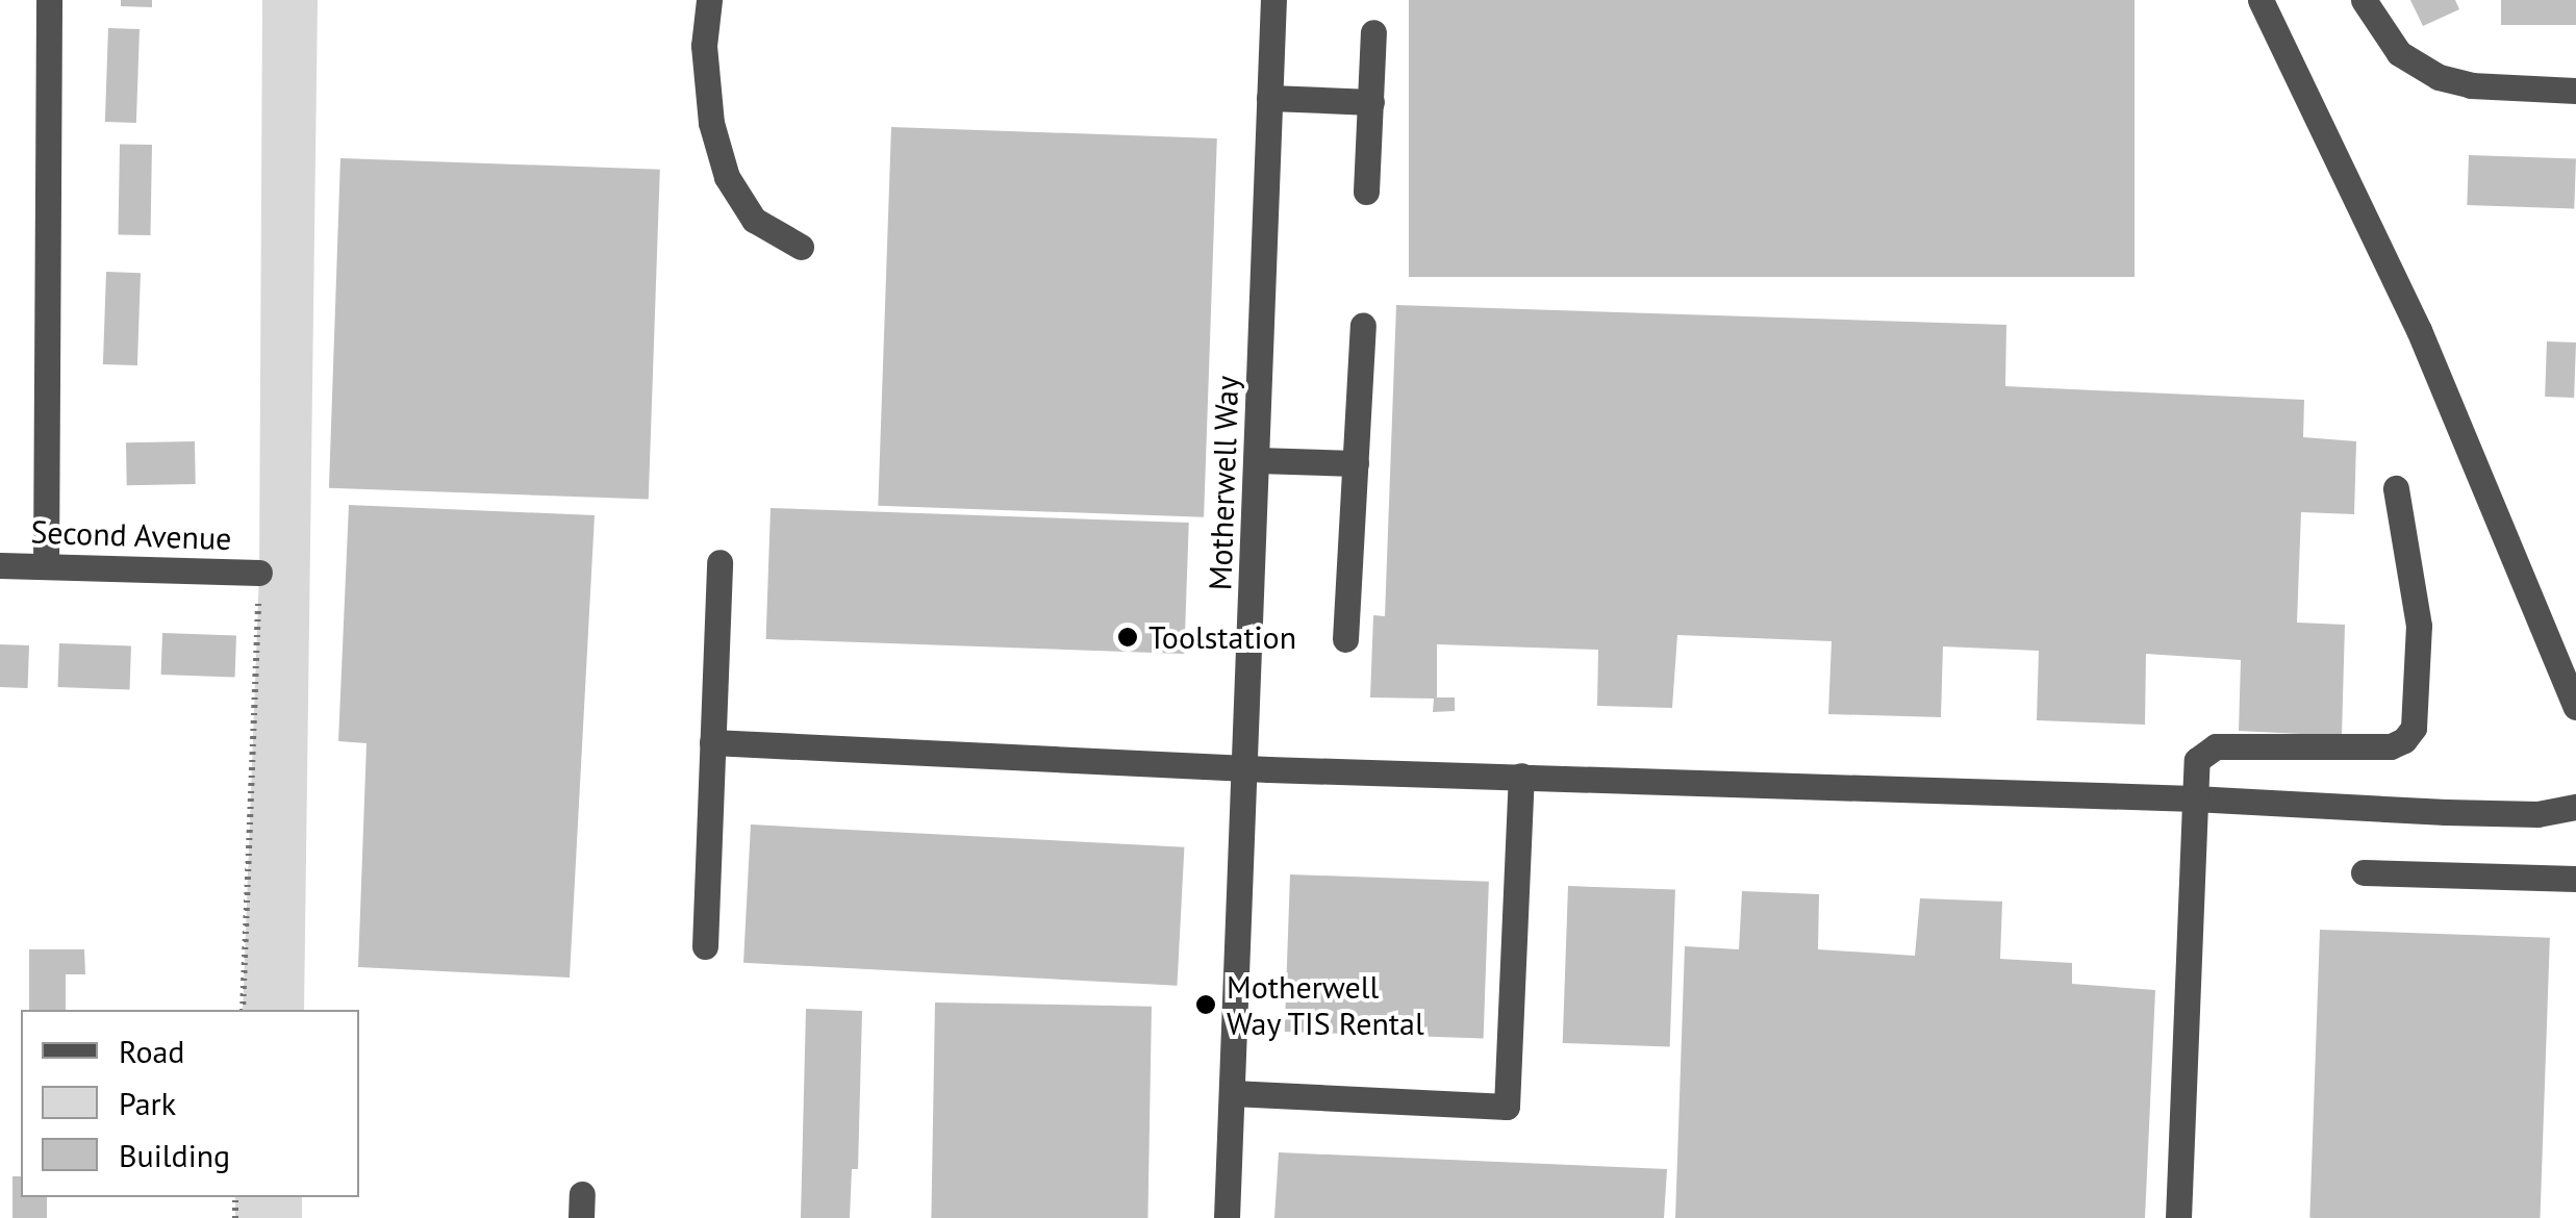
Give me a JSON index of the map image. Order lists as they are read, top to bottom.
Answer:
{
  "streets": {
    "street": ["Motherwell Way", "Second Avenue"]
  },
  "places": ["Toolstation", "Motherwell Way TIS Rental"],
  "legend": ["Road", "Park", "Building"]
}
